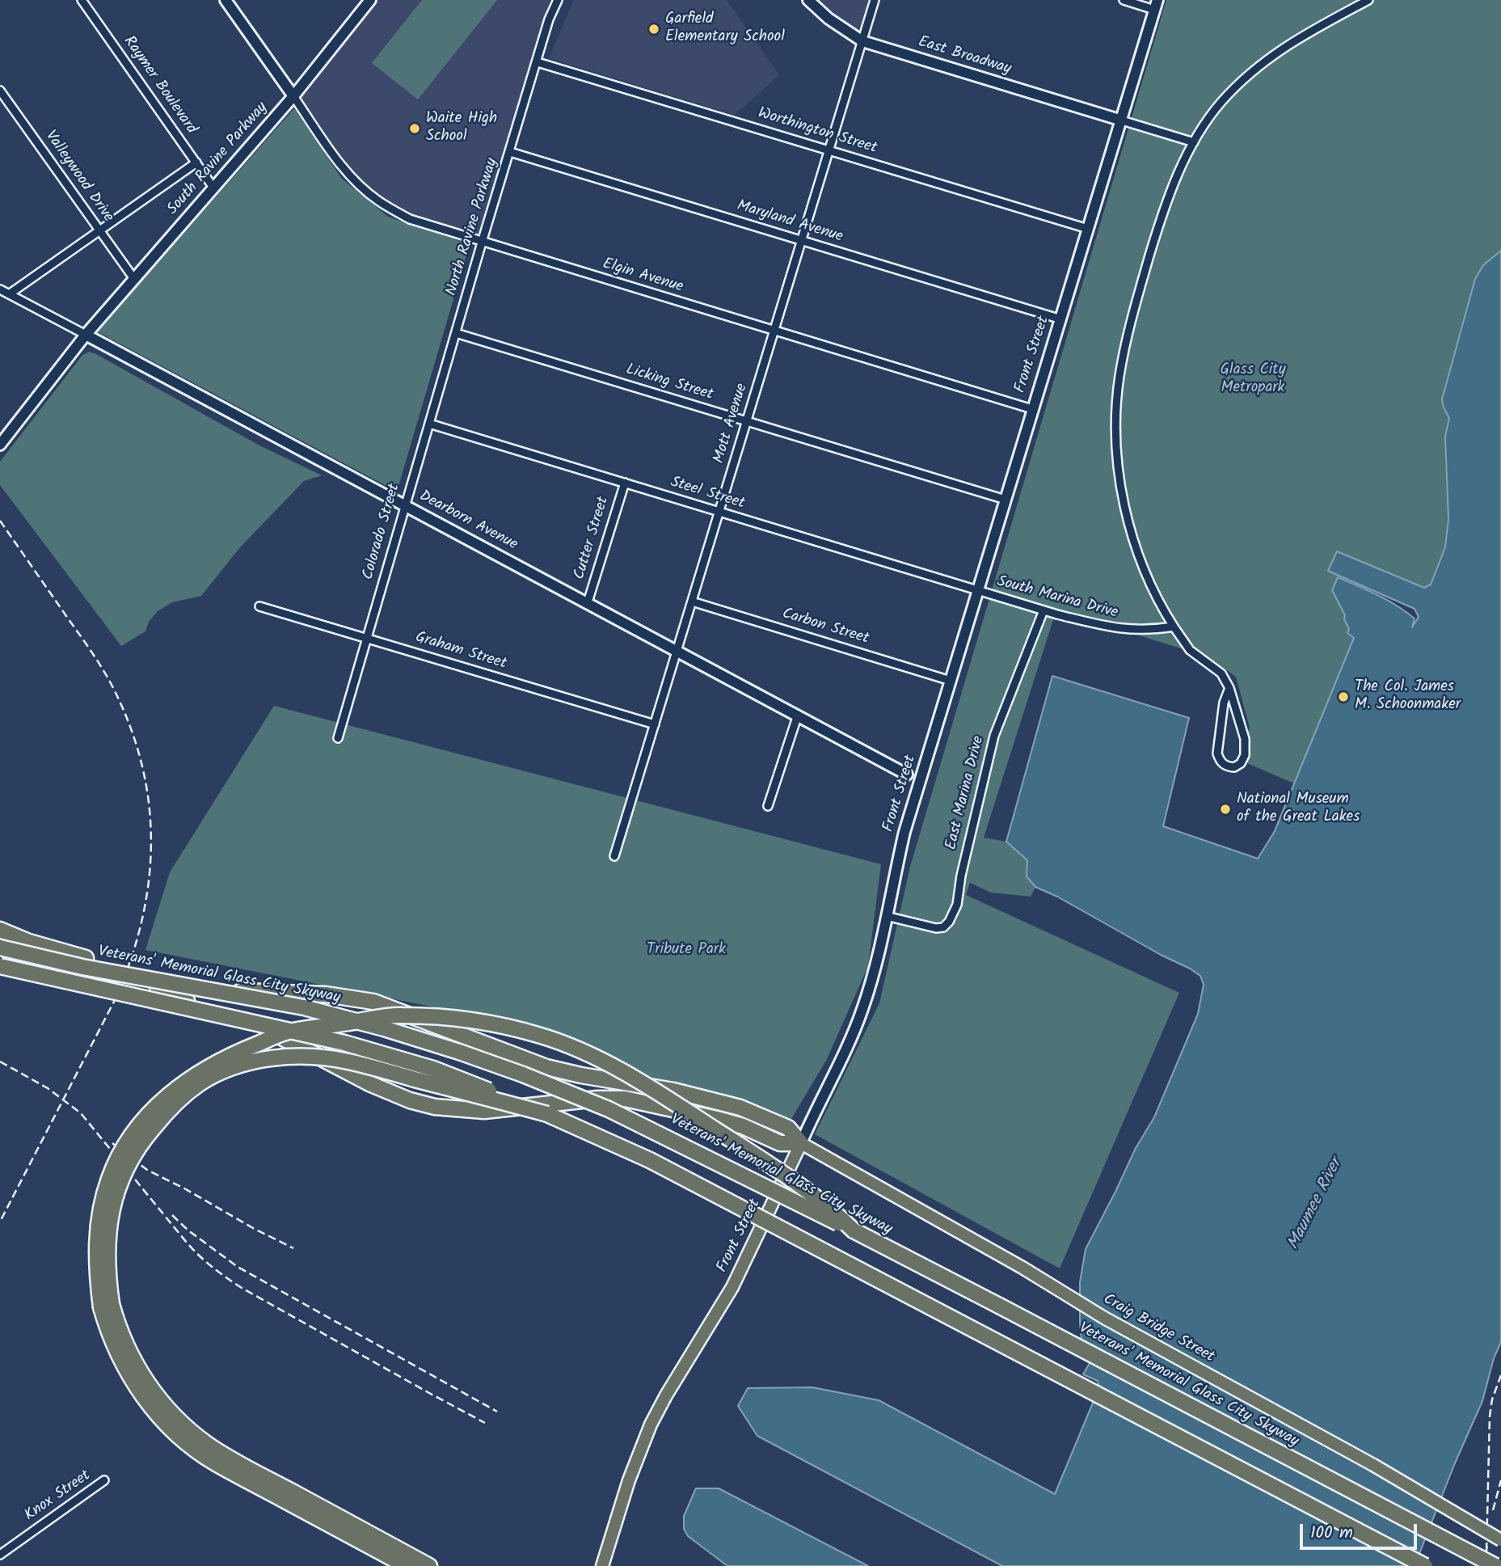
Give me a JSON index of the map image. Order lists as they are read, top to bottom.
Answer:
{
  "streets": {
    "highway": ["Veterans' Memorial Glass City Skyway"],
    "main road": ["Front Street", "Craig Bridge Street"],
    "street": [
      "East Broadway",
      "Raymer Boulevard",
      "Worthington Street",
      "South Ravine Parkway",
      "Valleywood Drive",
      "Maryland Avenue",
      "North Ravine Parkway",
      "Elgin Avenue",
      "Licking Street",
      "Mott Avenue",
      "Steel Street",
      "Dearborn Avenue",
      "Colorado Street",
      "Cutter Street",
      "South Marina Drive",
      "Carbon Street",
      "Graham Street",
      "East Marina Drive",
      "Knox Street"
    ]
  },
  "crossings": [
    ["East Broadway", "Front Street"],
    ["East Broadway", "Mott Avenue"],
    ["Raymer Boulevard", "South Ravine Parkway"],
    ["Worthington Street", "North Ravine Parkway"],
    ["Worthington Street", "Front Street"],
    ["Worthington Street", "Mott Avenue"],
    ["South Ravine Parkway", "Valleywood Drive"],
    ["South Ravine Parkway", "Elgin Avenue"],
    ["South Ravine Parkway", "Dearborn Avenue"],
    ["Maryland Avenue", "North Ravine Parkway"],
    ["Maryland Avenue", "Front Street"],
    ["Maryland Avenue", "Mott Avenue"],
    ["North Ravine Parkway", "Elgin Avenue"],
    ["North Ravine Parkway", "Licking Street"],
    ["North Ravine Parkway", "Colorado Street"],
    ["Elgin Avenue", "Front Street"],
    ["Elgin Avenue", "Mott Avenue"],
    ["Front Street", "Licking Street"],
    ["Front Street", "Steel Street"],
    ["Front Street", "Dearborn Avenue"],
    ["Front Street", "South Marina Drive"],
    ["Front Street", "Carbon Street"],
    ["Front Street", "East Marina Drive"],
    ["Front Street", "Craig Bridge Street"],
    ["Licking Street", "Mott Avenue"],
    ["Licking Street", "Colorado Street"],
    ["Mott Avenue", "Steel Street"],
    ["Mott Avenue", "Dearborn Avenue"],
    ["Mott Avenue", "Carbon Street"],
    ["Mott Avenue", "Graham Street"],
    ["Steel Street", "Colorado Street"],
    ["Steel Street", "Cutter Street"],
    ["Steel Street", "South Marina Drive"],
    ["Dearborn Avenue", "Colorado Street"],
    ["Dearborn Avenue", "Cutter Street"],
    ["Colorado Street", "Graham Street"],
    ["South Marina Drive", "East Marina Drive"]
  ],
  "water": ["Maumee River"],
  "parks": ["Glass City Metropark", "Tribute Park"],
  "places": [
    "Garfield Elementary School",
    "Waite High School",
    "The Col. James M. Schoonmaker",
    "National Museum of the Great Lakes"
  ],
  "scale_bar": "100 m"
}
